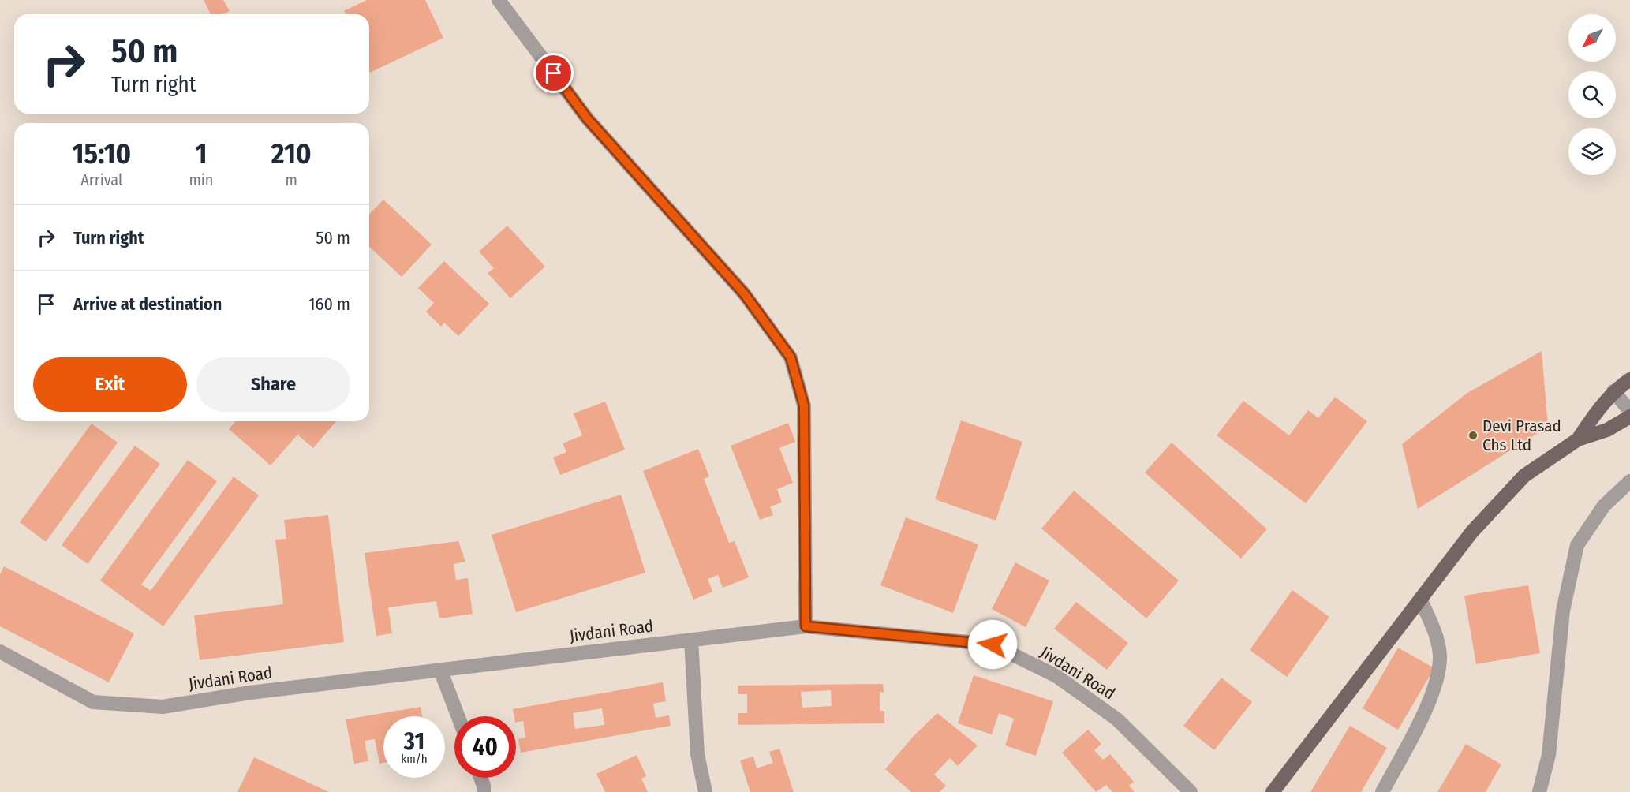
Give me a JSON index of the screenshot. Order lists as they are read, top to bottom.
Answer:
{
  "streets": {
    "street": ["Jivdani Road"]
  },
  "places": ["Devi Prasad Chs Ltd"],
  "north": "bottom left",
  "page": {
    "turn": ["50 m", "Turn right"],
    "eta": [
      "15:10",
      "Arrival",
      "1",
      "min",
      "210",
      "m"
    ],
    "list": [
      {
        "name": "Turn right",
        "value": "50 m"
      },
      {
        "name": "Arrive at destination",
        "value": "160 m"
      }
    ],
    "buttons": ["Exit", "Share"],
    "speed": "31 km/h",
    "limit": "40"
  }
}
